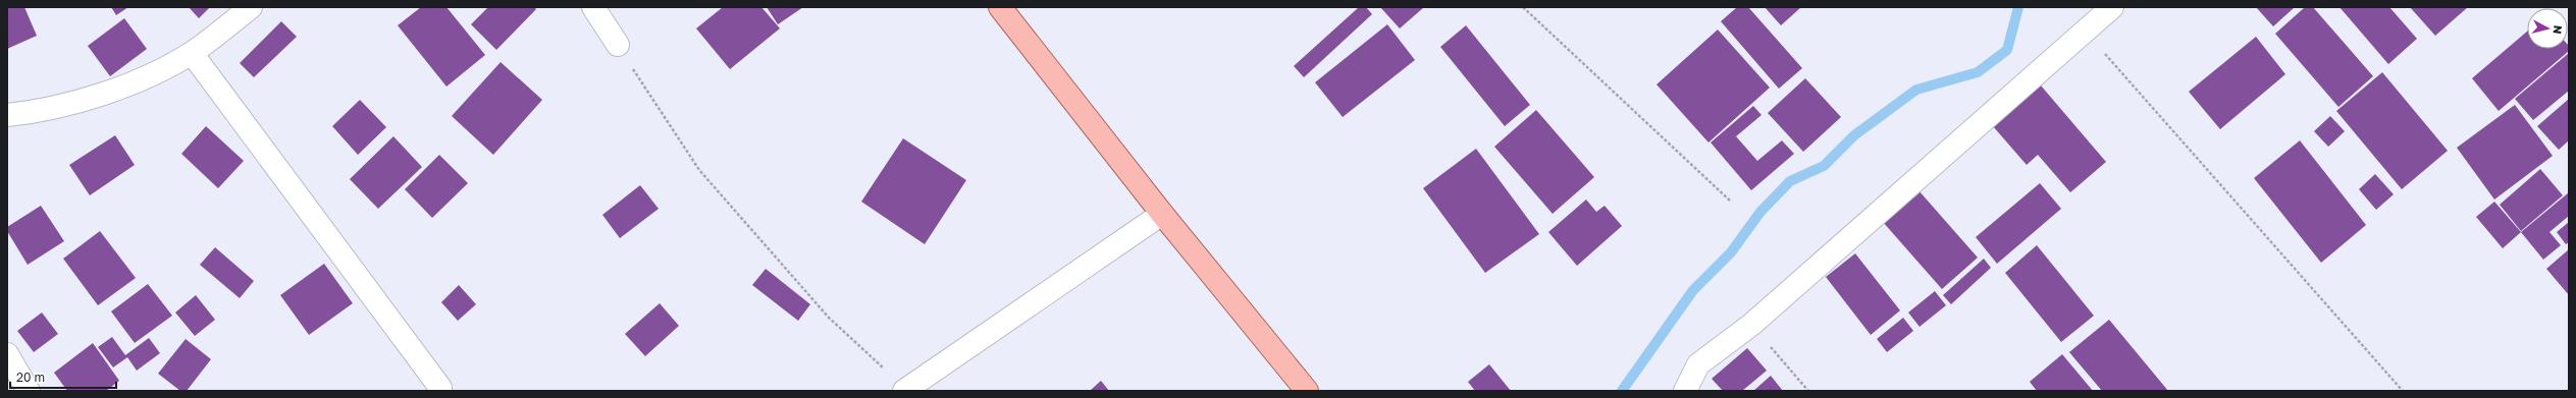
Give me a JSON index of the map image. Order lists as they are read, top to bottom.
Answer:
{
  "scale_bar": "20 m",
  "north": "right"
}
